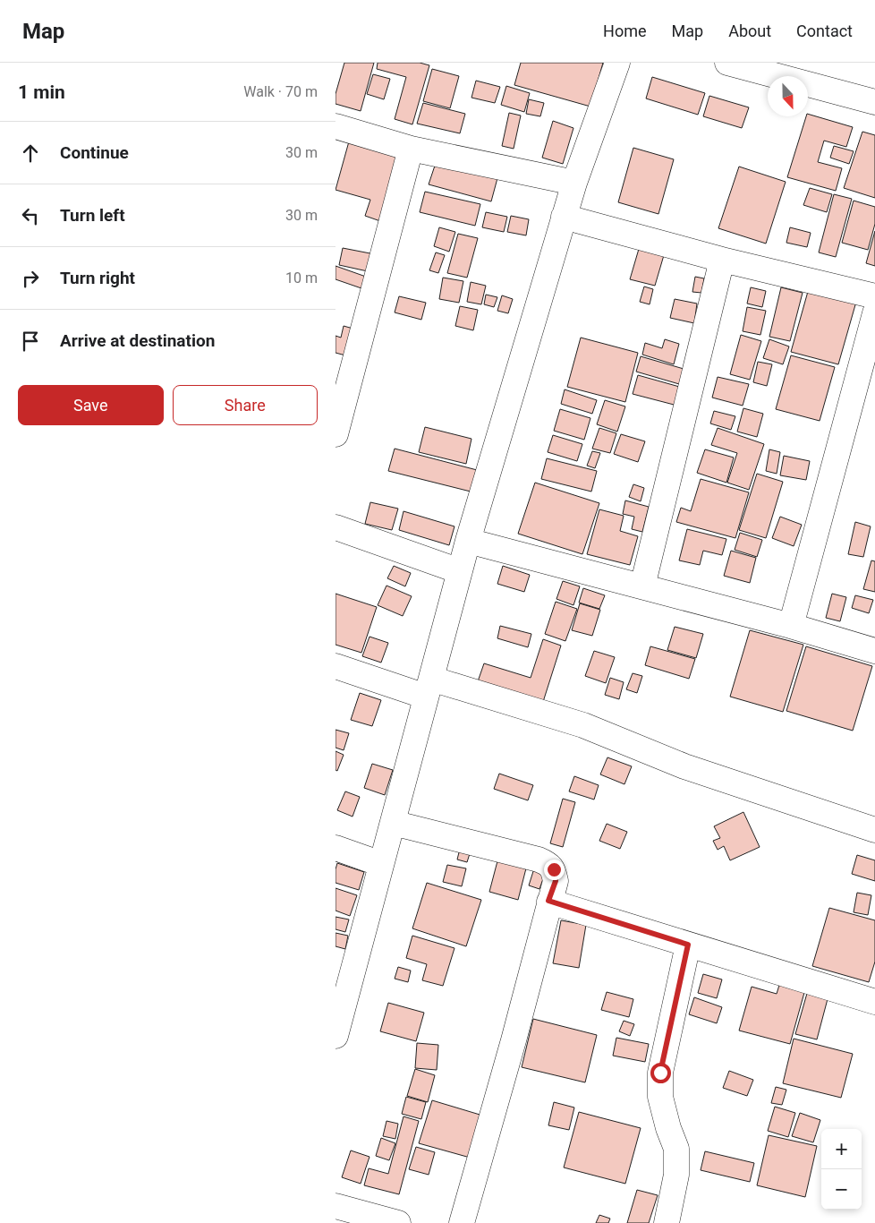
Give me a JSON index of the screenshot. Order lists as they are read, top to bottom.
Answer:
{
  "north": "bottom",
  "page": {
    "header": "Map",
    "nav": [
      "Home",
      "Map",
      "About",
      "Contact"
    ],
    "heading": ["1 min", "Walk · 70 m"],
    "list": [
      ["Continue", "30 m"],
      ["Turn left", "30 m"],
      ["Turn right", "10 m"],
      "Arrive at destination"
    ],
    "buttons": ["Save", "Share"],
    "map_buttons": ["+", "−"]
  }
}
